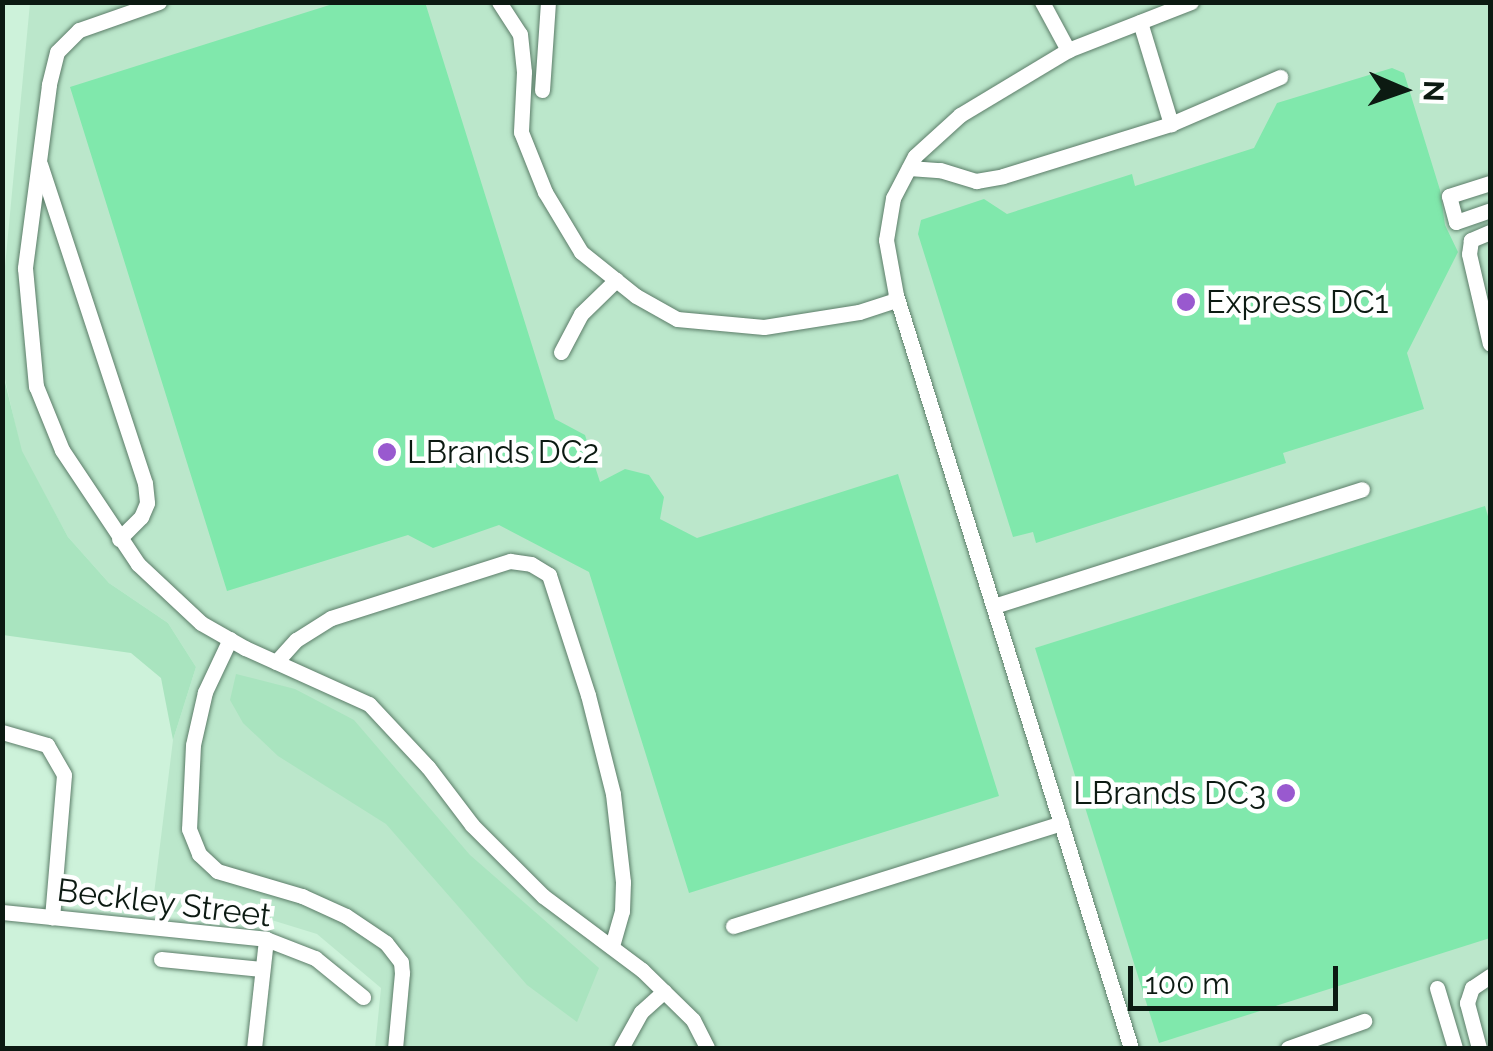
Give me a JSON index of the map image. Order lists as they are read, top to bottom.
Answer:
{
  "streets": {
    "street": ["Beckley Street"]
  },
  "places": ["Express DC1", "LBrands DC2", "LBrands DC3"],
  "scale_bar": "100 m",
  "north": "right"
}
